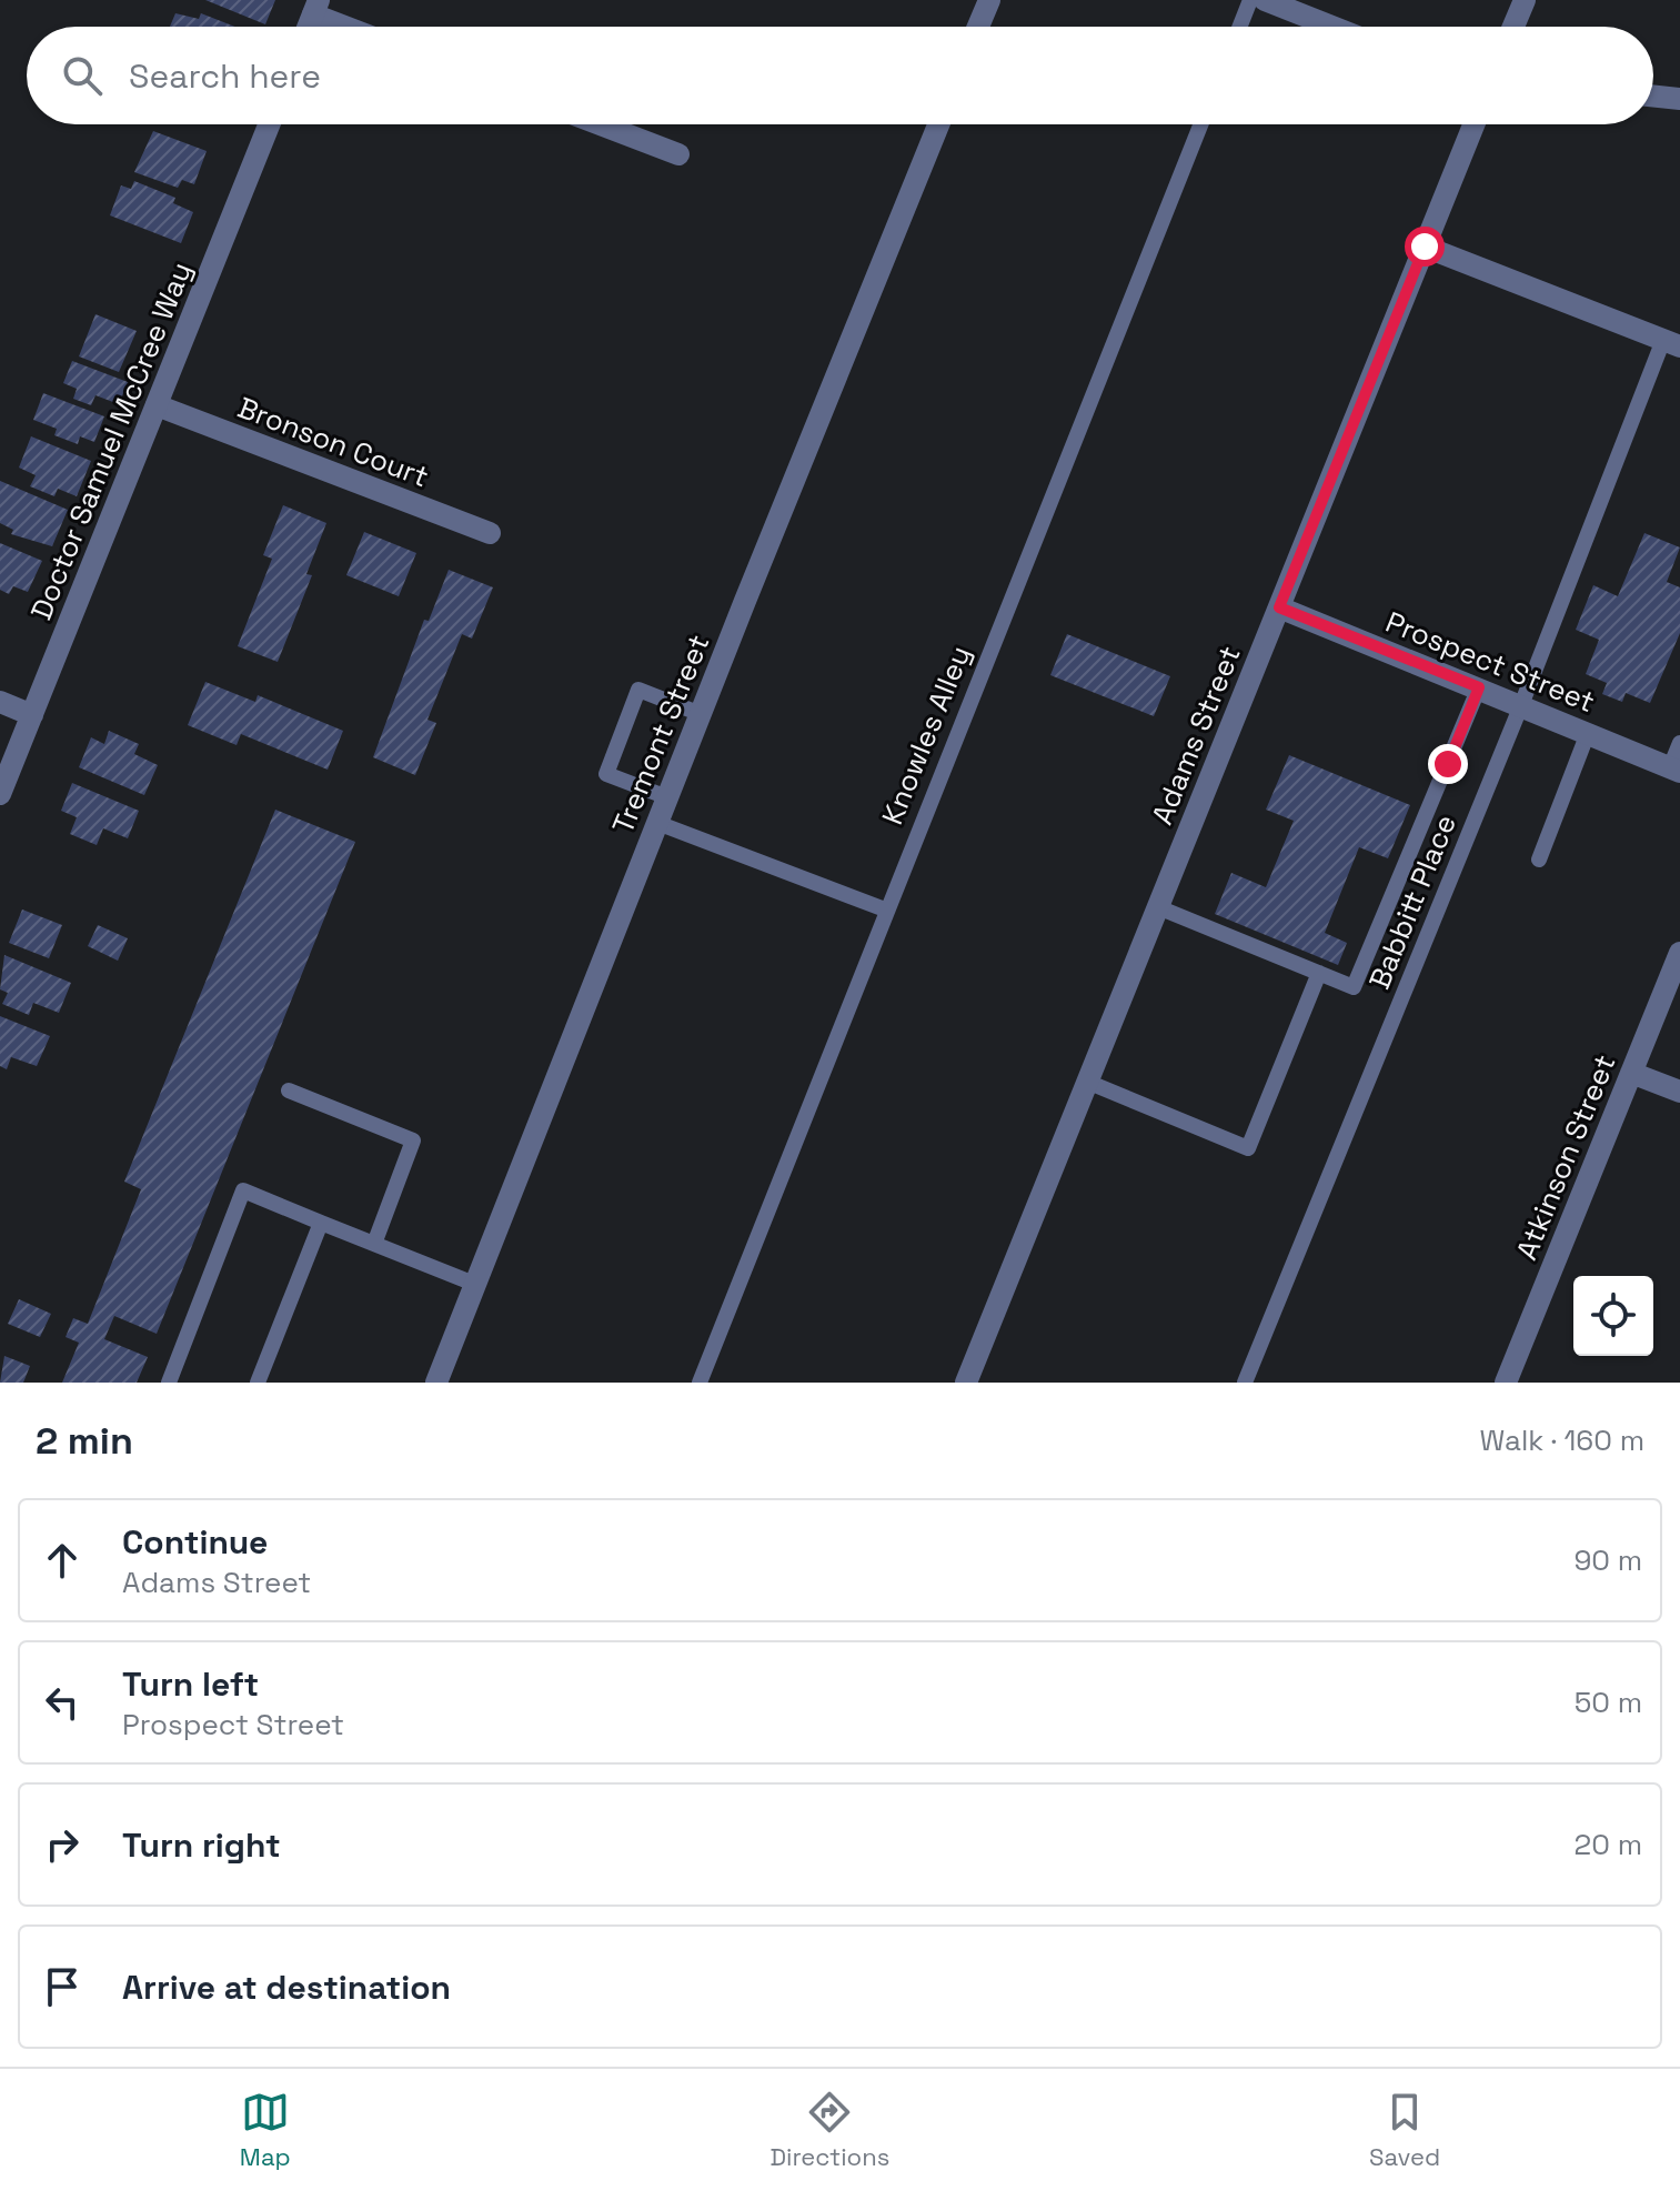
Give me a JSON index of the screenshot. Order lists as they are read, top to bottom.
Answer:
{
  "streets": {
    "street": [
      "Doctor Samuel McCree Way",
      "Bronson Court",
      "Prospect Street",
      "Tremont Street",
      "Adams Street",
      "Atkinson Street"
    ],
    "lane": ["Knowles Alley", "Babbitt Place"]
  },
  "crossings": [
    ["Doctor Samuel McCree Way", "Bronson Court"],
    ["Prospect Street", "Adams Street"],
    ["Prospect Street", "Babbitt Place"]
  ],
  "page": {
    "search": "Search here",
    "heading": ["2 min", "Walk · 160 m"],
    "list": [
      ["Continue", "Adams Street", "90 m"],
      ["Turn left", "Prospect Street", "50 m"],
      ["Turn right", "20 m"],
      "Arrive at destination"
    ],
    "nav": ["Map", "Directions", "Saved"]
  }
}
